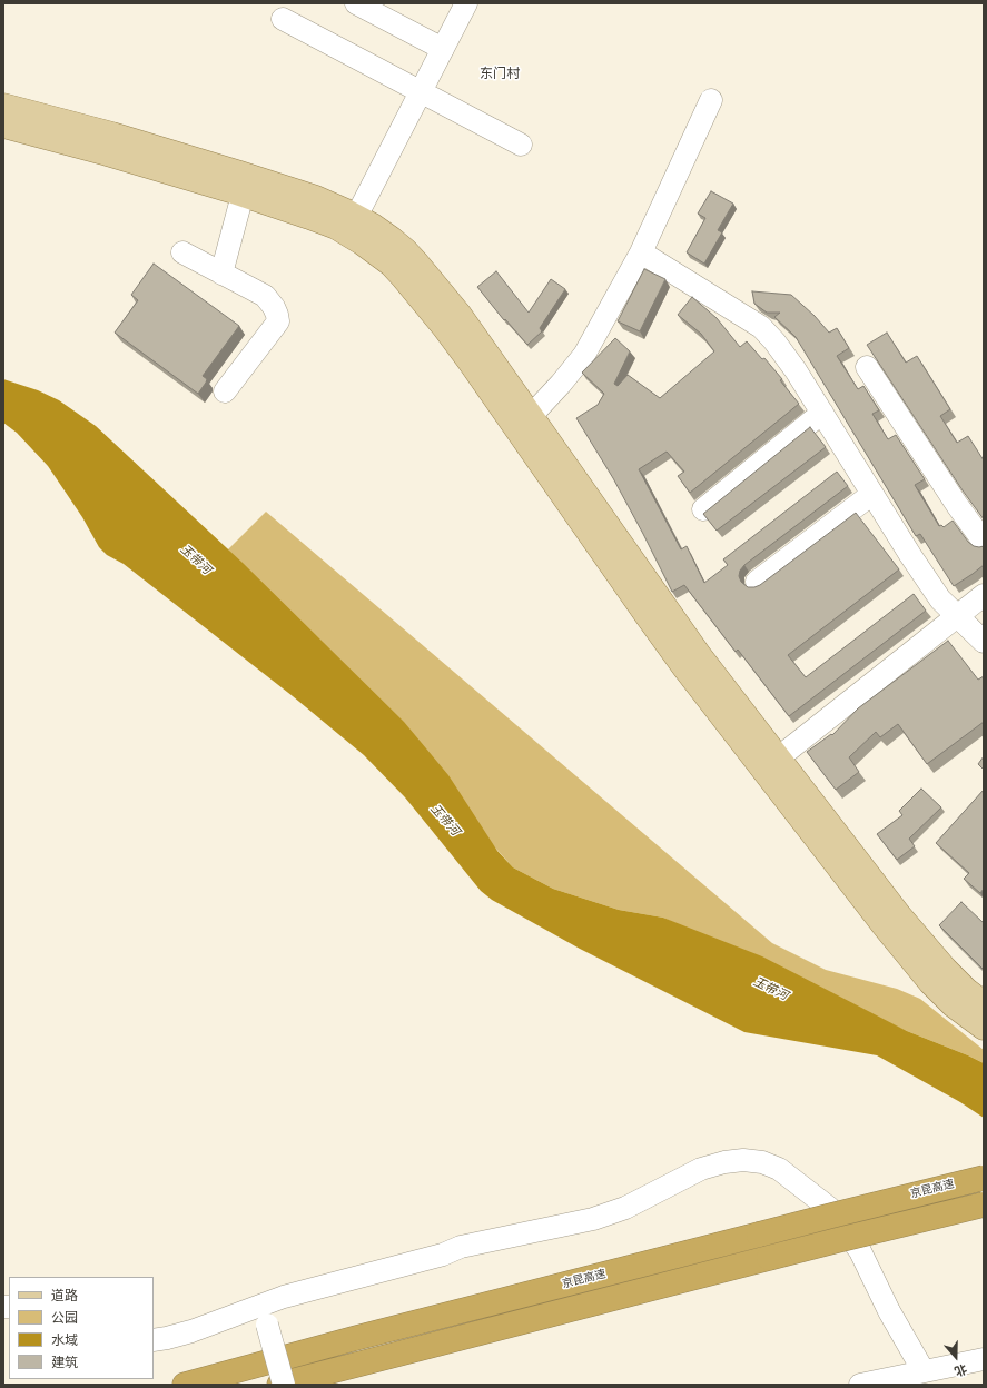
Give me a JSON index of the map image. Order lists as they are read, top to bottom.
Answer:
{
  "streets": {
    "highway": ["京昆高速"]
  },
  "districts": ["东门村"],
  "water": ["玉带河"],
  "legend": [
    "道路",
    "公园",
    "水域",
    "建筑"
  ],
  "north": "bottom"
}
